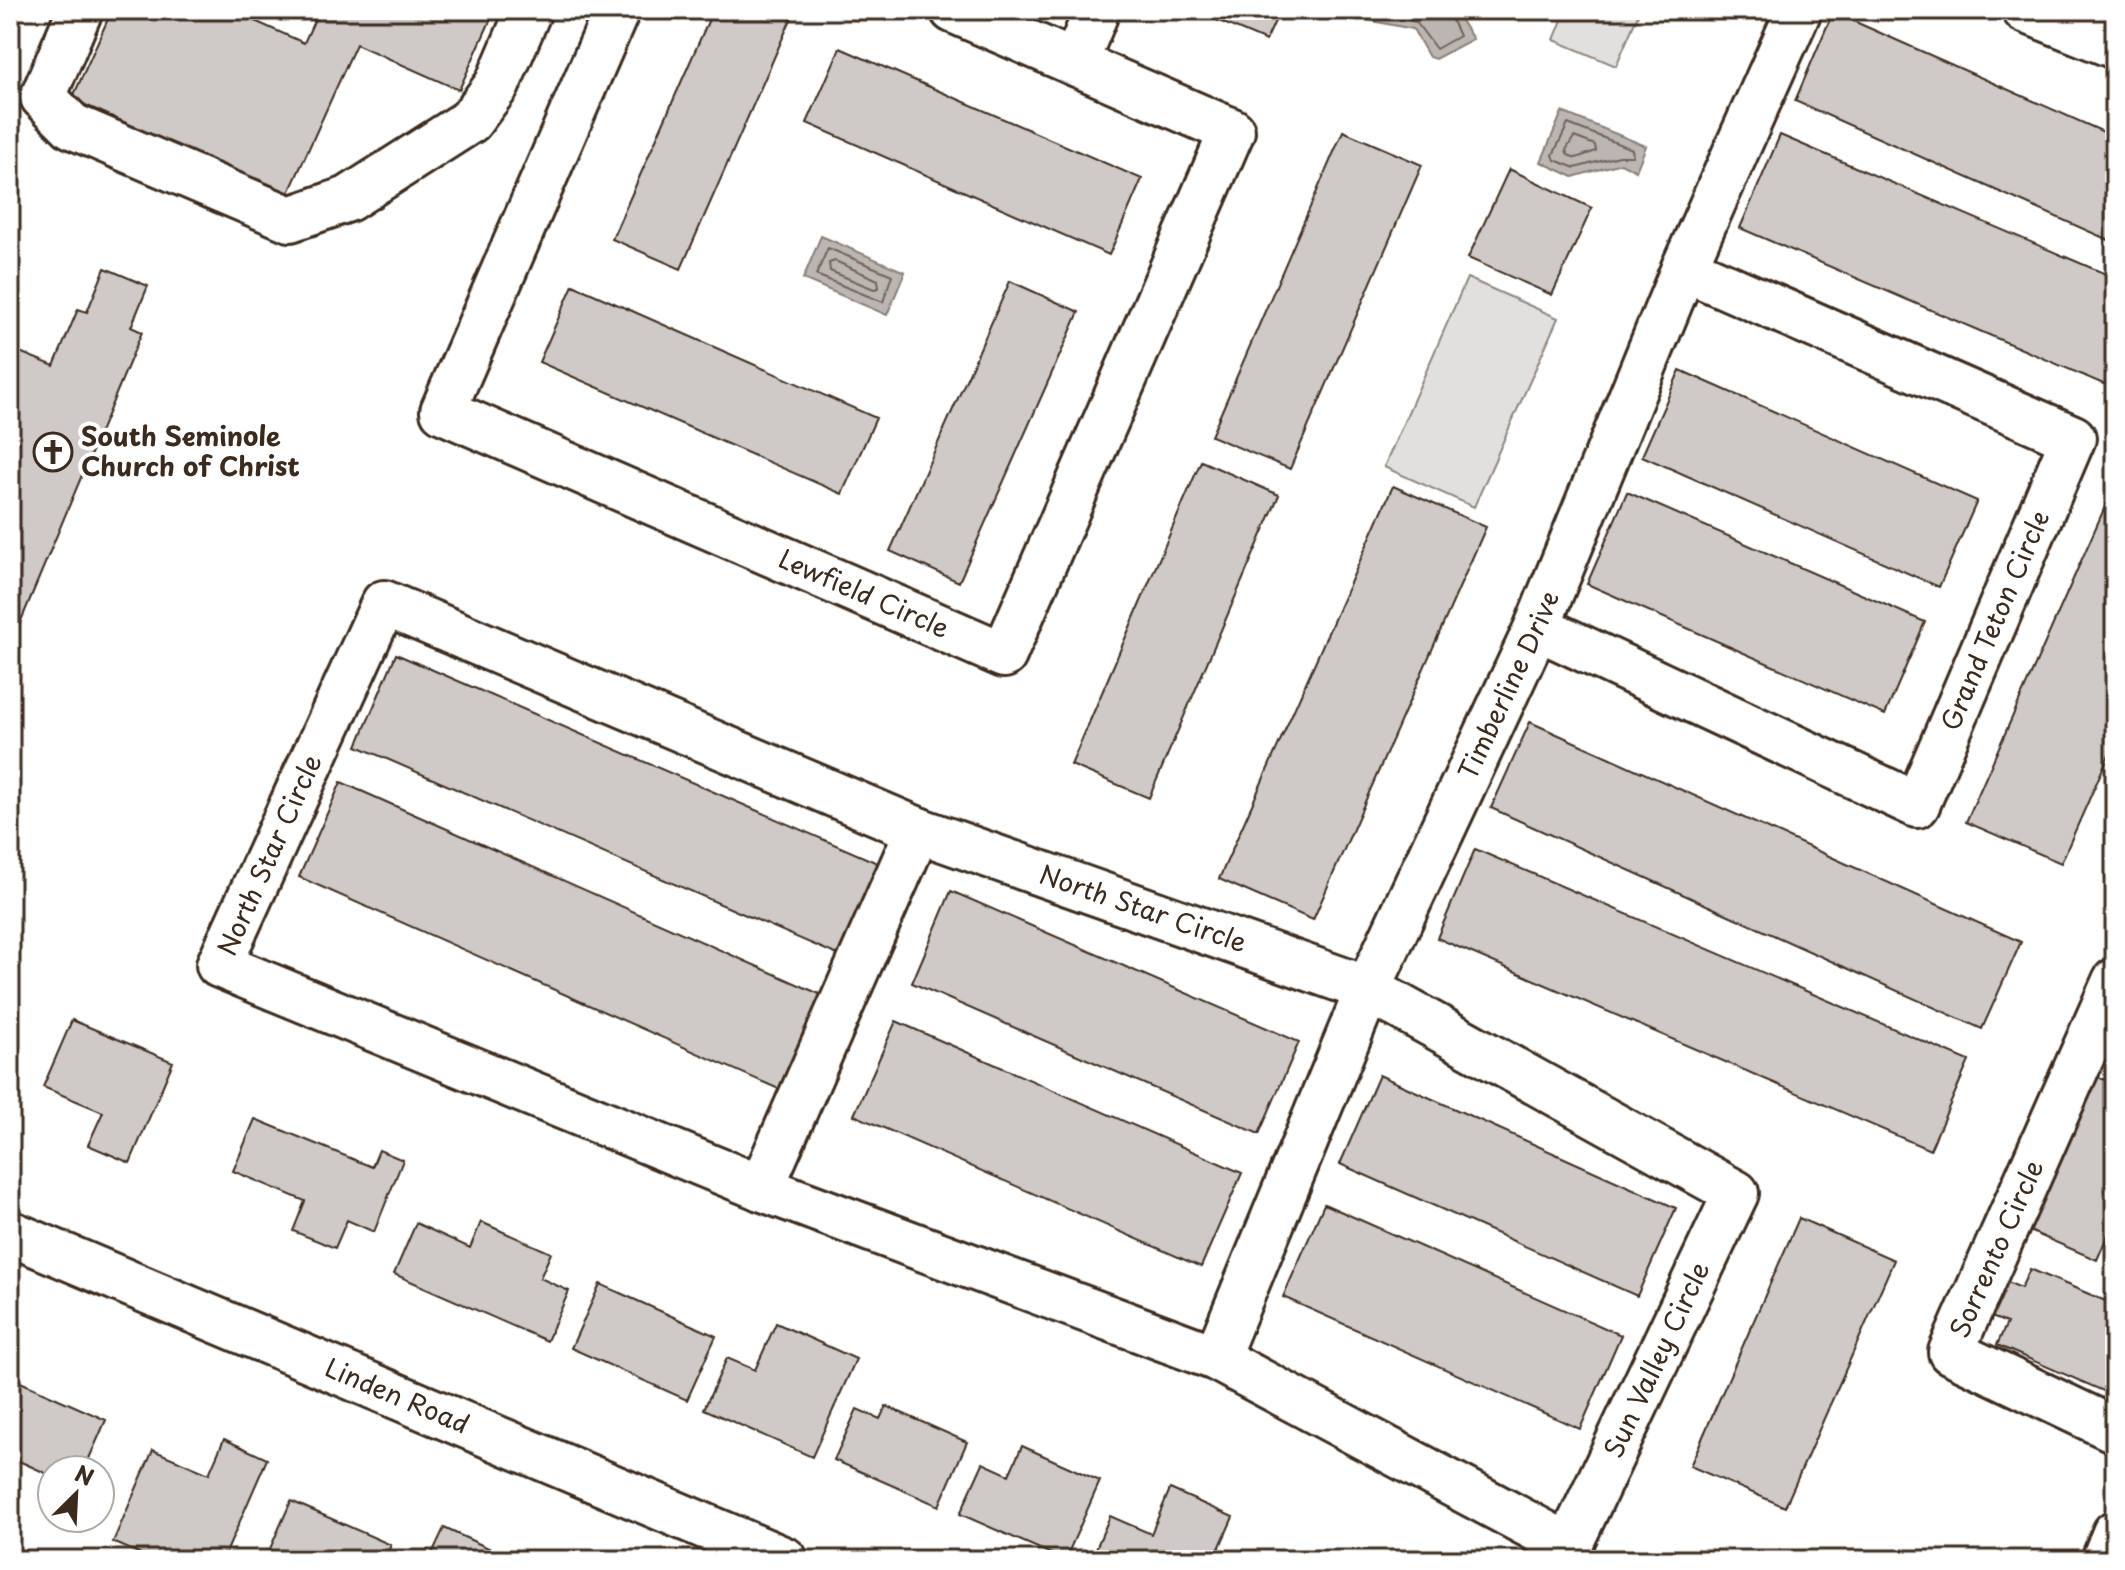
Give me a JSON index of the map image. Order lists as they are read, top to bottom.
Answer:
{
  "streets": {
    "street": [
      "Lewfield Circle",
      "Grand Teton Circle",
      "Timberline Drive",
      "North Star Circle",
      "Sorrento Circle",
      "Sun Valley Circle",
      "Linden Road"
    ]
  },
  "crossings": [
    ["Grand Teton Circle", "Timberline Drive"],
    ["Timberline Drive", "North Star Circle"],
    ["Timberline Drive", "Sun Valley Circle"],
    ["North Star Circle", "Sun Valley Circle"]
  ],
  "places": {
    "church": ["South Seminole Church of Christ"]
  },
  "north": "top right"
}
